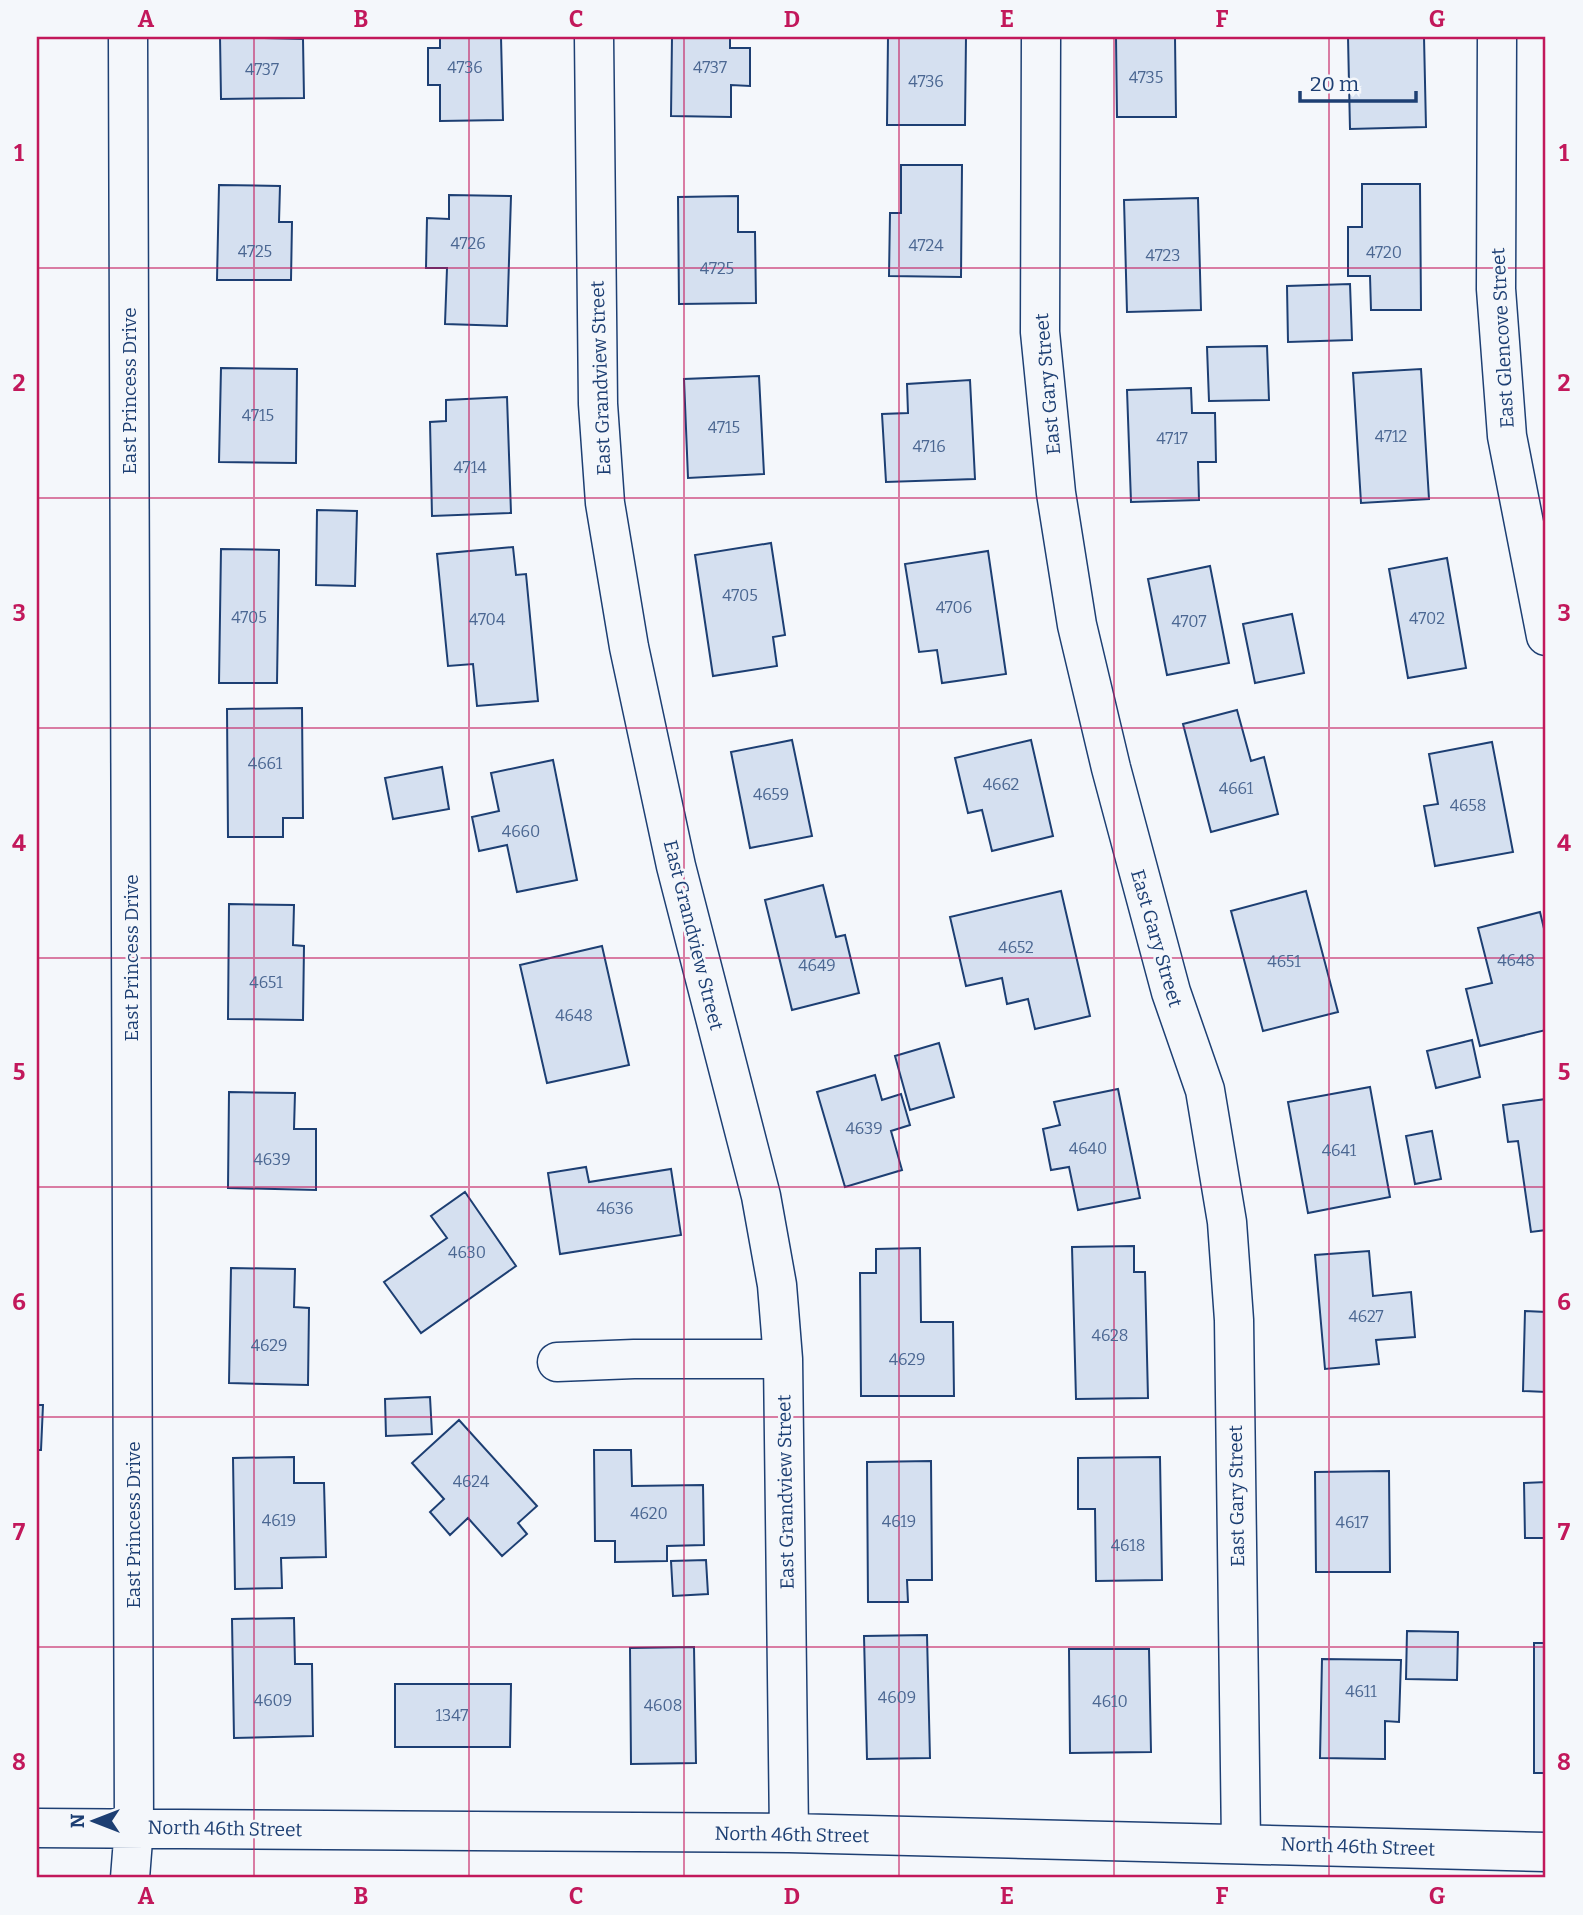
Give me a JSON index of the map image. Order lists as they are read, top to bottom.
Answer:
{
  "streets": {
    "street": [
      "East Glencove Street",
      "East Grandview Street",
      "East Gary Street",
      "East Princess Drive",
      "North 46th Street"
    ]
  },
  "crossings": [
    ["East Grandview Street", "North 46th Street"],
    ["East Gary Street", "North 46th Street"],
    ["East Princess Drive", "North 46th Street"]
  ],
  "house_numbers": [
    "4736",
    "4737",
    "4737",
    "4735",
    "4736",
    "4726",
    "4724",
    "4725",
    "4720",
    "4723",
    "4725",
    "4715",
    "4715",
    "4712",
    "4717",
    "4716",
    "4714",
    "4705",
    "4706",
    "4705",
    "4702",
    "4704",
    "4707",
    "4661",
    "4662",
    "4661",
    "4659",
    "4658",
    "4660",
    "4652",
    "4648",
    "4651",
    "4649",
    "4651",
    "4648",
    "4639",
    "4640",
    "4641",
    "4639",
    "4636",
    "4630",
    "4627",
    "4628",
    "4629",
    "4629",
    "4624",
    "4620",
    "4619",
    "4619",
    "4617",
    "4618",
    "4611",
    "4609",
    "4609",
    "4610",
    "4608",
    "1347"
  ],
  "scale_bar": "20 m",
  "north": "left",
  "grid": {
    "columns": [
      "A",
      "B",
      "C",
      "D",
      "E",
      "F",
      "G"
    ],
    "rows": [
      "1",
      "2",
      "3",
      "4",
      "5",
      "6",
      "7",
      "8"
    ]
  }
}
